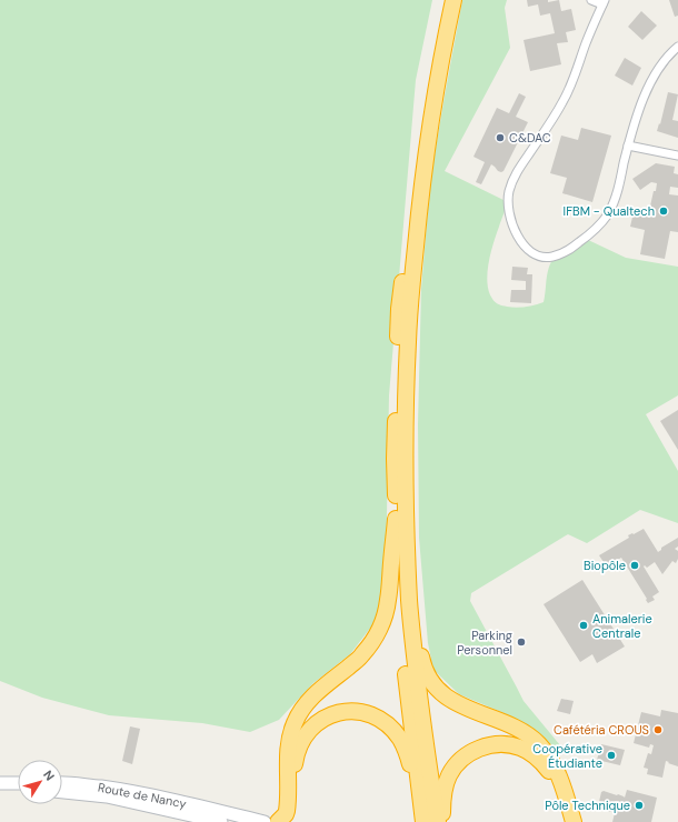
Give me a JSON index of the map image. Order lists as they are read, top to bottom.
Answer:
{
  "streets": {
    "main road": ["Route de Nancy"]
  },
  "places": [
    "C&DAC",
    "IFBM - Qualtech",
    "Biopôle",
    "Animalerie Centrale",
    "Parking Personnel",
    "Cafétéria CROUS",
    "Coopérative Étudiante",
    "Pôle Technique"
  ],
  "north": "top right"
}
